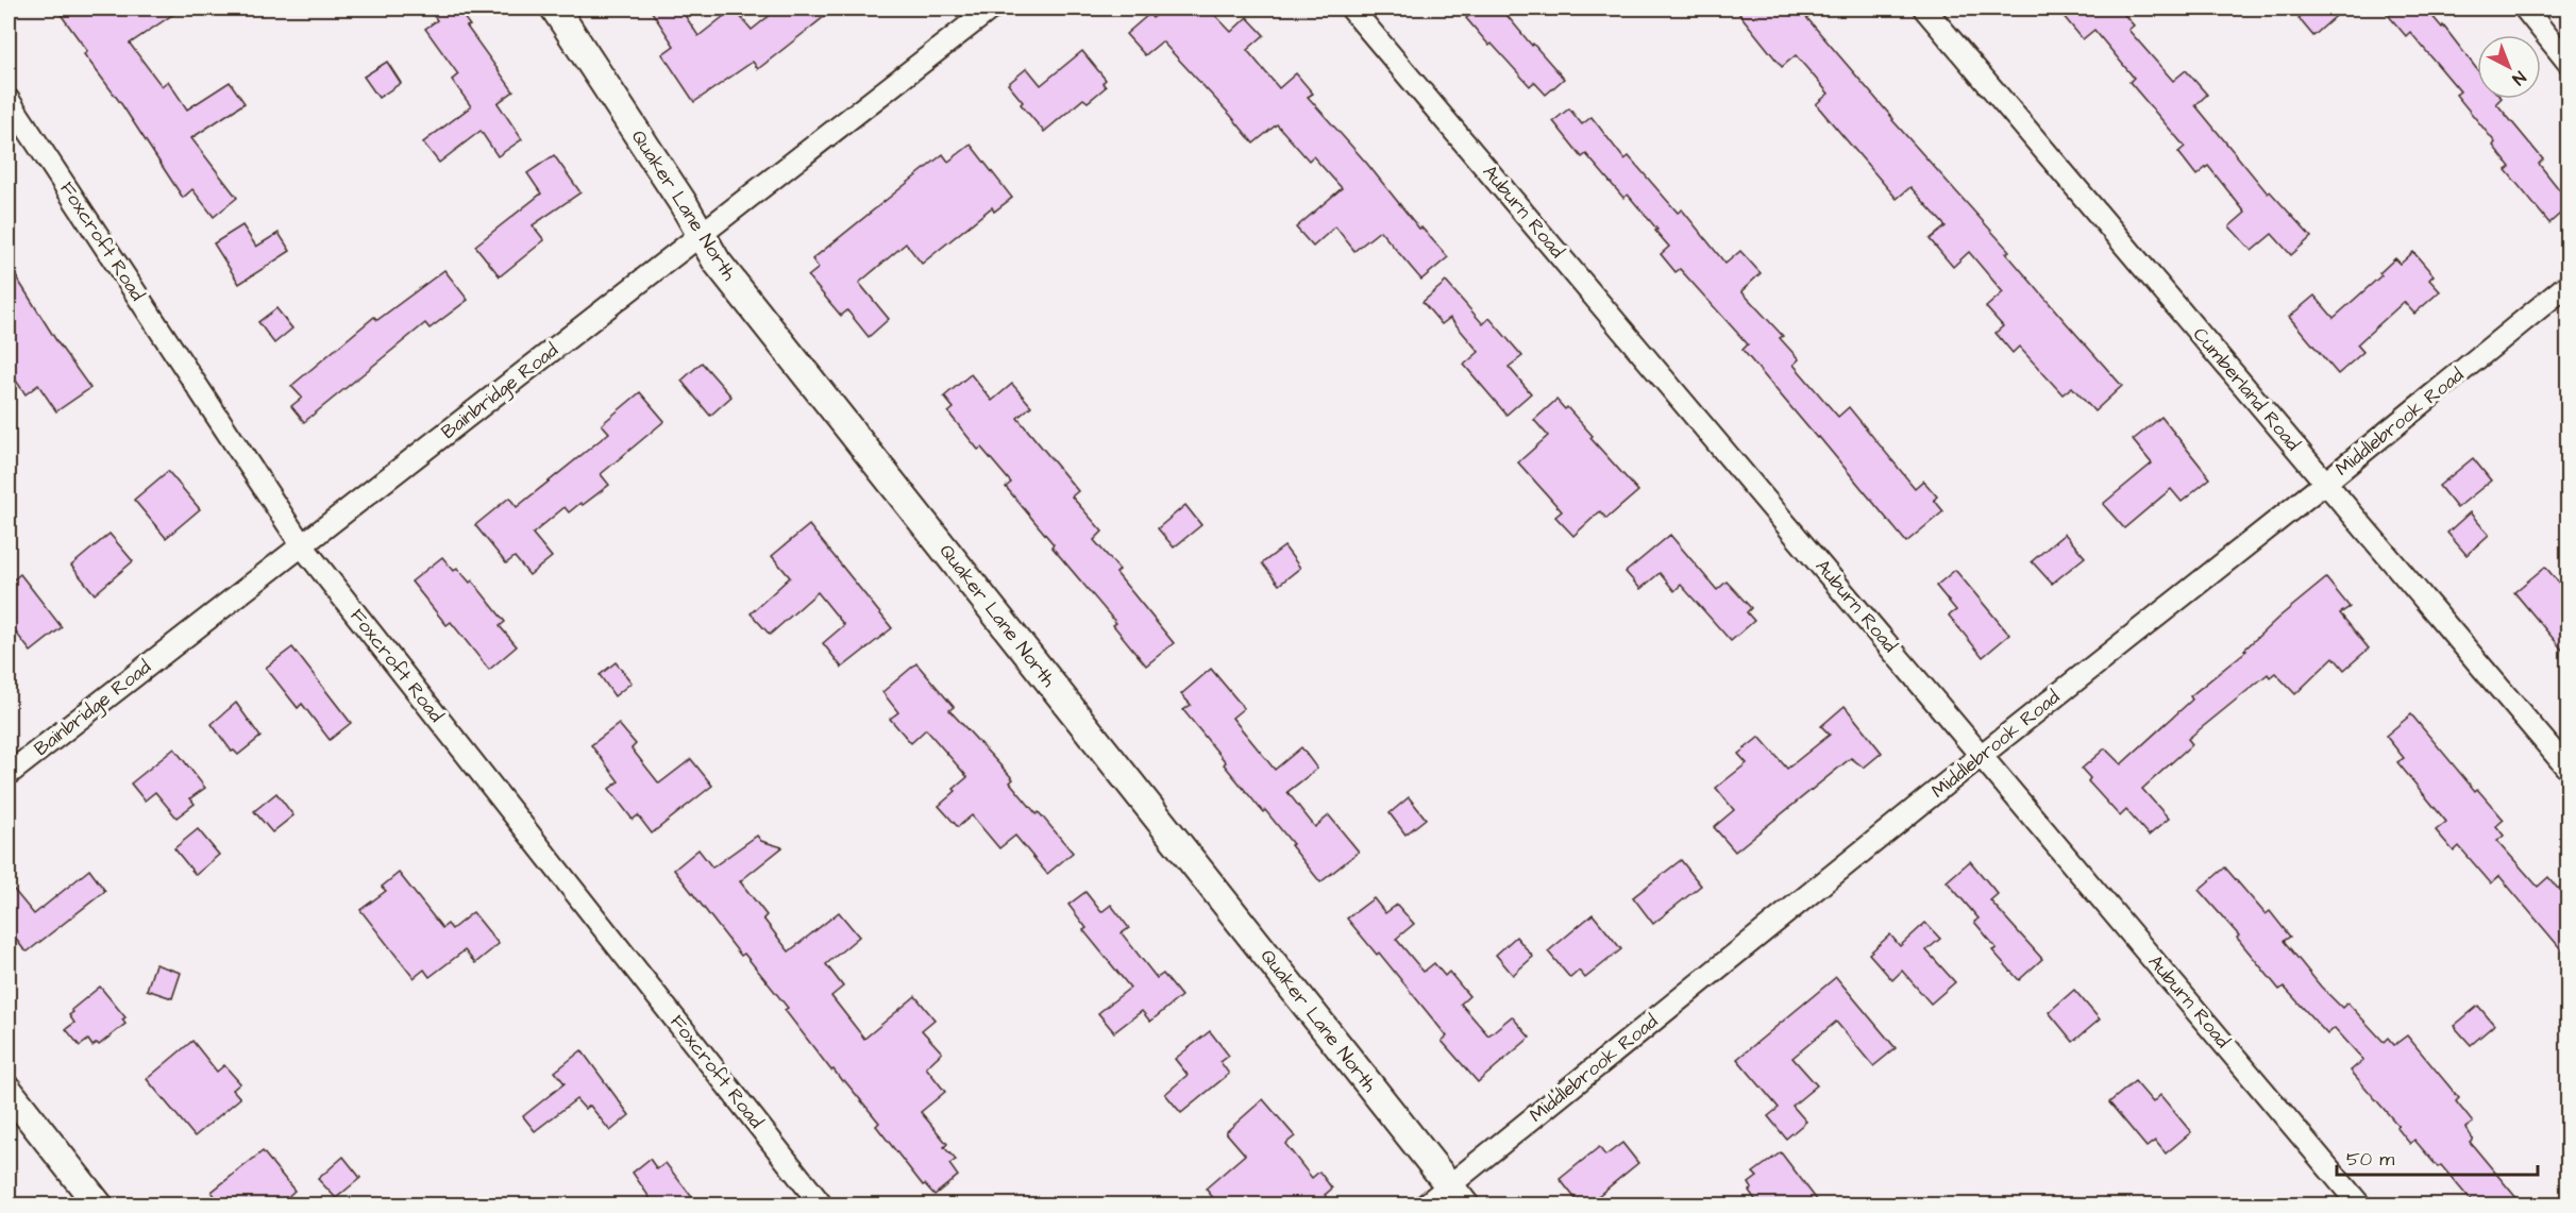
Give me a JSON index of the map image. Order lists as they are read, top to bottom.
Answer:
{
  "streets": {
    "street": [
      "Quaker Lane North",
      "Auburn Road",
      "Foxcroft Road",
      "Cumberland Road",
      "Bainbridge Road",
      "Middlebrook Road"
    ]
  },
  "crossings": [
    ["Quaker Lane North", "Bainbridge Road"],
    ["Quaker Lane North", "Middlebrook Road"],
    ["Auburn Road", "Middlebrook Road"],
    ["Foxcroft Road", "Bainbridge Road"],
    ["Cumberland Road", "Middlebrook Road"]
  ],
  "scale_bar": "50 m",
  "north": "bottom right"
}
